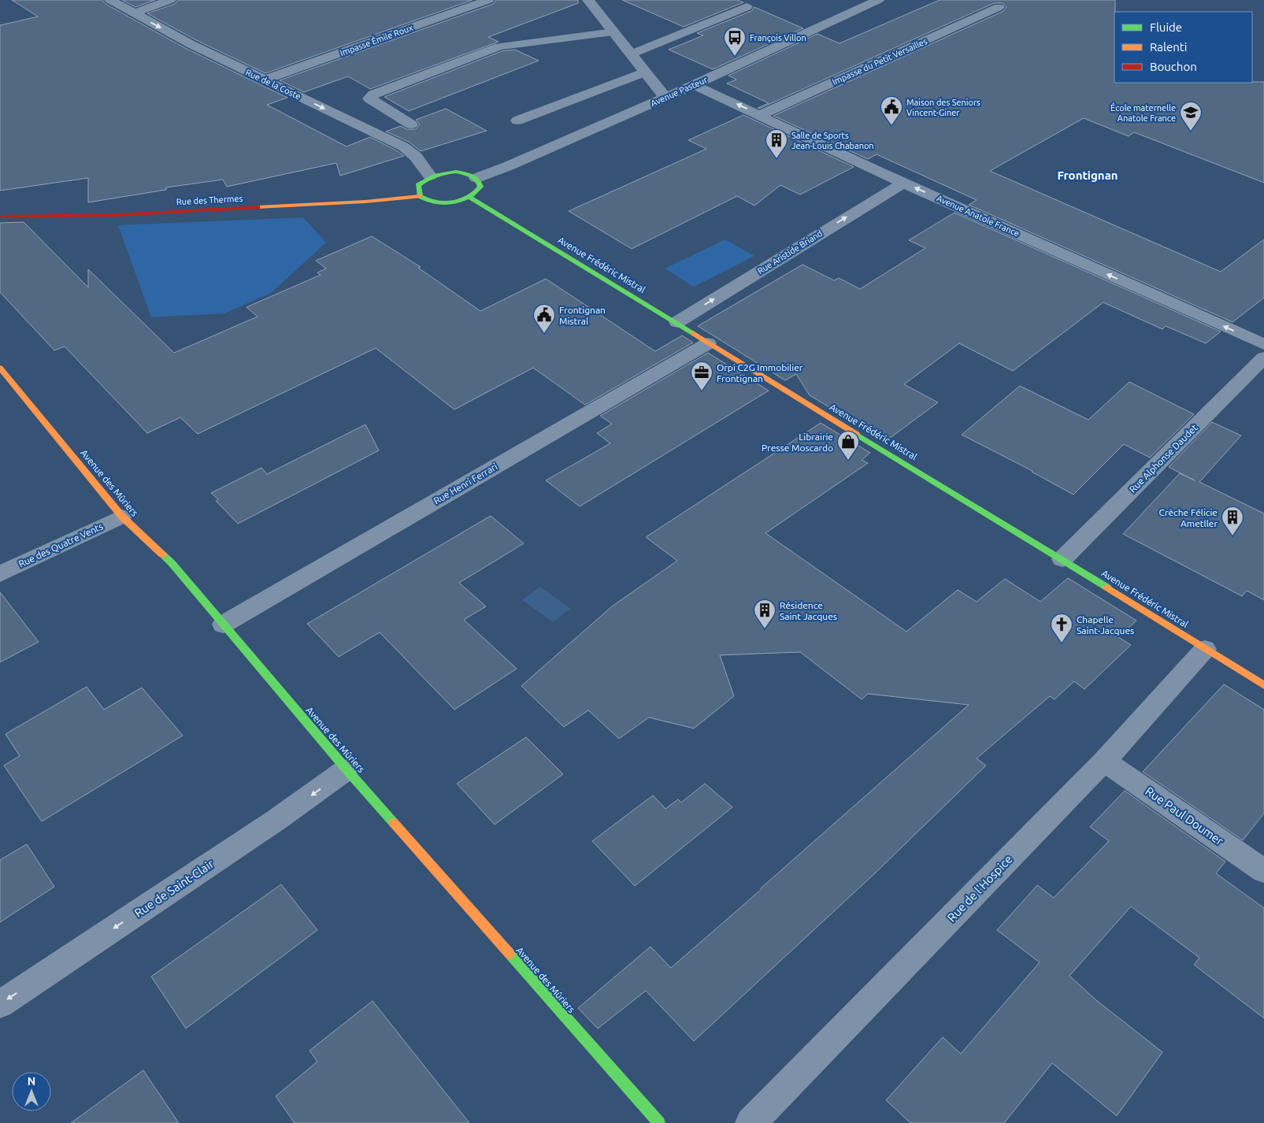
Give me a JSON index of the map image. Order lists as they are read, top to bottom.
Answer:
{
  "streets": {
    "main road": ["Rue des Thermes", "Avenue Frédéric Mistral", "Avenue des Mûriers"],
    "street": [
      "Impasse Émile Roux",
      "Impasse du Petit Versailles",
      "Rue de la Coste",
      "Avenue Pasteur",
      "Avenue Anatole France",
      "Rue Aristide Briand",
      "Rue Alphonse Daudet",
      "Rue Henri Ferrari",
      "Rue des Quatre Vents",
      "Rue Paul Doumer",
      "Rue de Saint-Clair",
      "Rue de l'Hospice"
    ]
  },
  "crossings": [
    ["Impasse Émile Roux", "Rue de la Coste"],
    ["Impasse du Petit Versailles", "Avenue Anatole France"],
    ["Avenue Pasteur", "Avenue Anatole France"],
    ["Avenue Anatole France", "Rue Aristide Briand"],
    ["Rue Aristide Briand", "Avenue Frédéric Mistral"],
    ["Avenue Frédéric Mistral", "Rue Alphonse Daudet"],
    ["Avenue Frédéric Mistral", "Rue Henri Ferrari"],
    ["Avenue Frédéric Mistral", "Rue de l'Hospice"],
    ["Avenue des Mûriers", "Rue Henri Ferrari"],
    ["Avenue des Mûriers", "Rue des Quatre Vents"],
    ["Avenue des Mûriers", "Rue de Saint-Clair"],
    ["Rue Paul Doumer", "Rue de l'Hospice"]
  ],
  "one_way": [
    "Rue de la Coste",
    "Avenue Anatole France",
    "Rue Aristide Briand",
    "Rue de Saint-Clair"
  ],
  "districts": ["Frontignan"],
  "places": {
    "bus stop": ["François Villon"],
    "public building": ["Maison des Seniors Vincent-Giner", "Frontignan Mistral"],
    "school or university": ["École maternelle Anatole France"],
    "building": ["Salle de Sports Jean-Louis Chabanon", "Crèche Félicie Ametller", "Résidence Saint Jacques"],
    "office": ["Orpi C2G Immobilier Frontignan"],
    "shop": ["Librairie Presse Moscardo"],
    "church": ["Chapelle Saint-Jacques"]
  },
  "legend": ["Fluide", "Ralenti", "Bouchon"],
  "north": "top"
}
